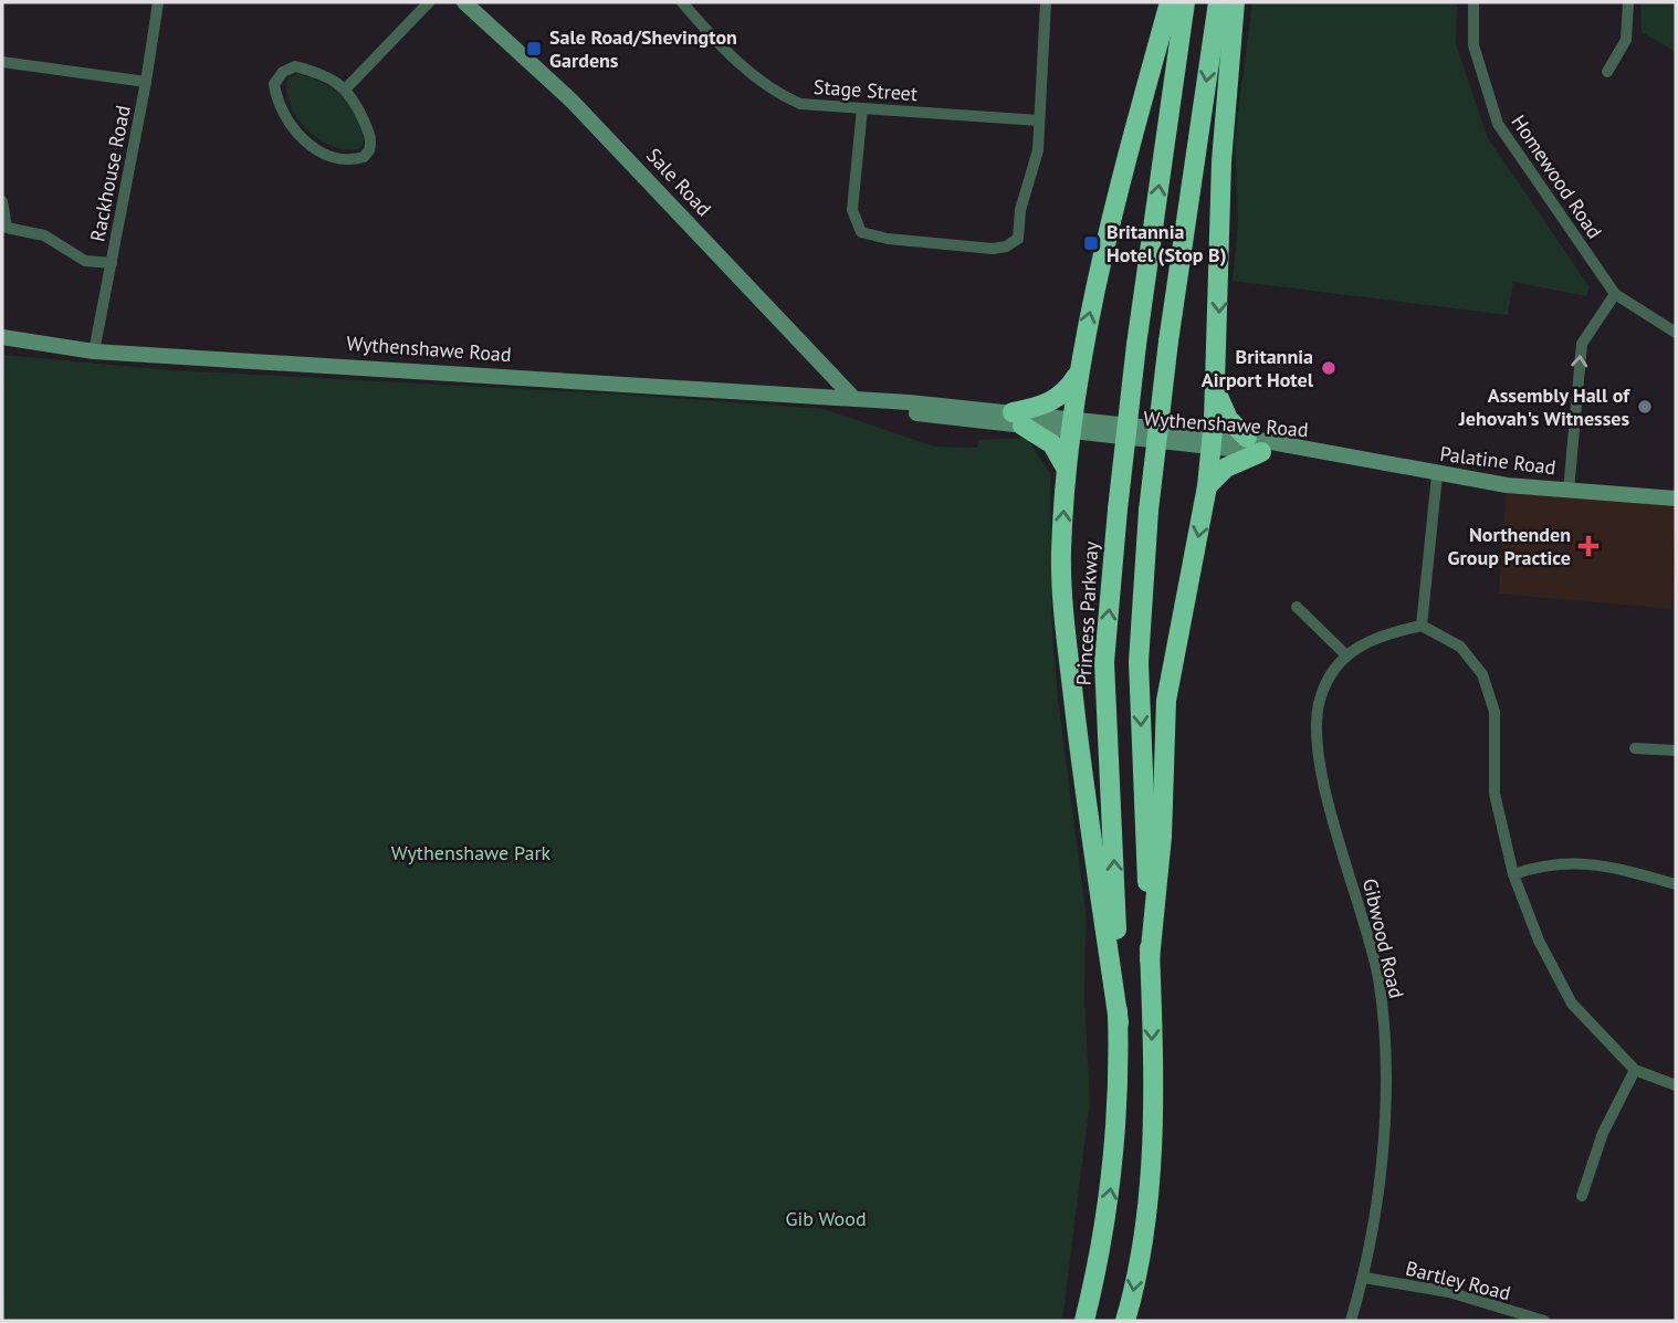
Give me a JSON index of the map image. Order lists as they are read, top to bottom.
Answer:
{
  "streets": {
    "highway": ["Princess Parkway"],
    "main road": ["Sale Road", "Wythenshawe Road", "Palatine Road"],
    "street": [
      "Stage Street",
      "Rackhouse Road",
      "Homewood Road",
      "Gibwood Road",
      "Bartley Road"
    ]
  },
  "crossings": [
    ["Rackhouse Road", "Wythenshawe Road"],
    ["Sale Road", "Wythenshawe Road"],
    ["Wythenshawe Road", "Palatine Road"],
    ["Gibwood Road", "Bartley Road"]
  ],
  "parks": ["Wythenshawe Park", "Gib Wood"],
  "places": {
    "transit": ["Sale Road/Shevington Gardens", "Britannia Hotel (Stop B)"],
    "other": ["Britannia Airport Hotel", "Assembly Hall of Jehovah's Witnesses"],
    "health": ["Northenden Group Practice"]
  }
}
